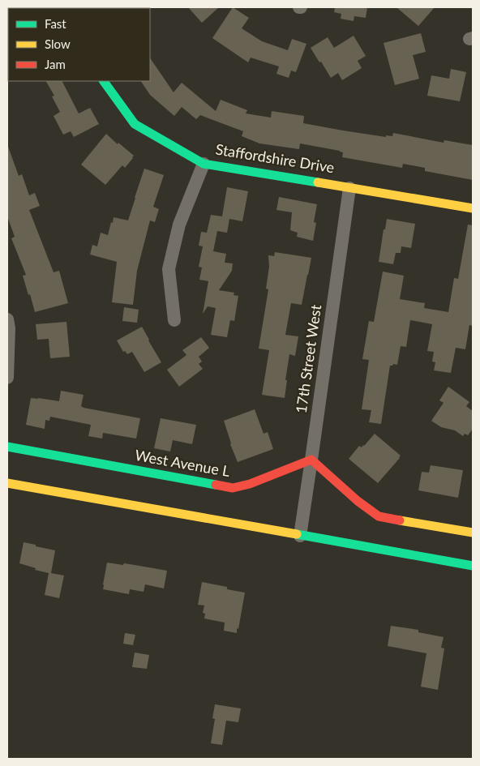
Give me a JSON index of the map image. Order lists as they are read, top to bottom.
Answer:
{
  "streets": {
    "street": ["Staffordshire Drive", "17th Street West", "West Avenue L"]
  },
  "crossings": [
    ["Staffordshire Drive", "17th Street West"],
    ["17th Street West", "West Avenue L"]
  ],
  "legend": ["Fast", "Slow", "Jam"]
}
